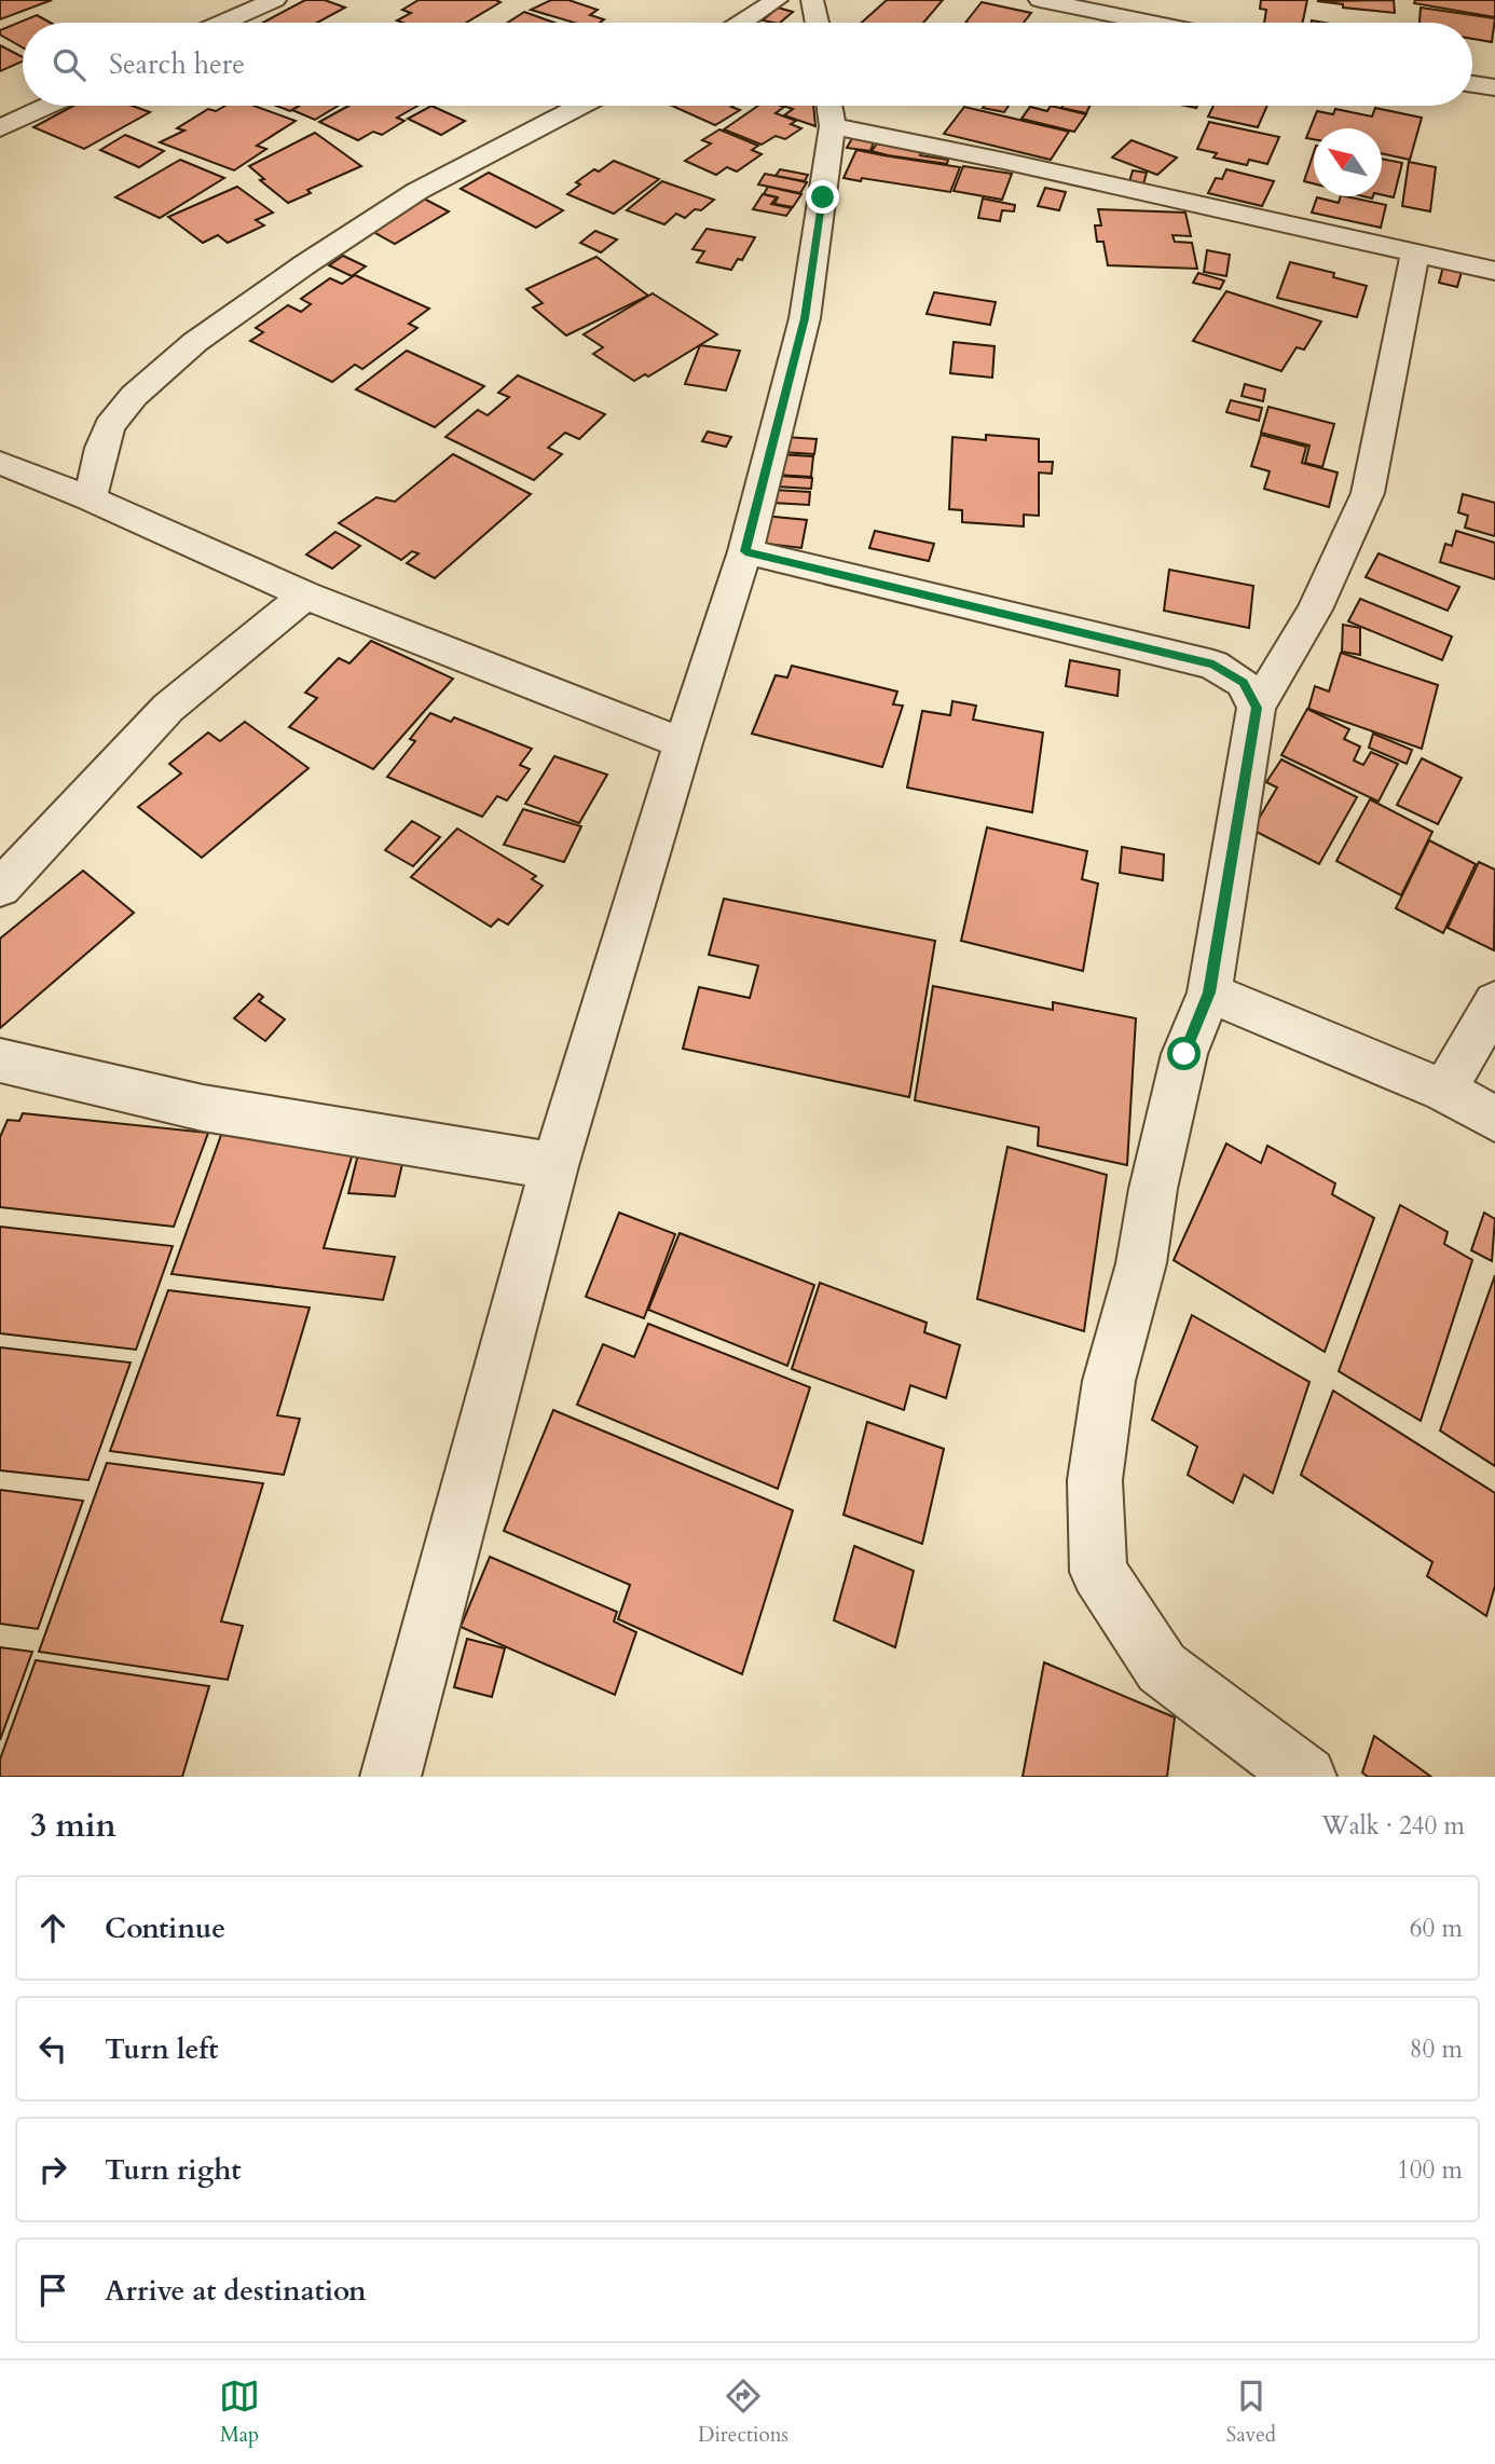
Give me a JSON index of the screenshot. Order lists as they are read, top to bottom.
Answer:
{
  "north": "top left",
  "page": {
    "search": "Search here",
    "heading": ["3 min", "Walk · 240 m"],
    "list": [
      ["Continue", "60 m"],
      ["Turn left", "80 m"],
      ["Turn right", "100 m"],
      "Arrive at destination"
    ],
    "nav": ["Map", "Directions", "Saved"]
  }
}
